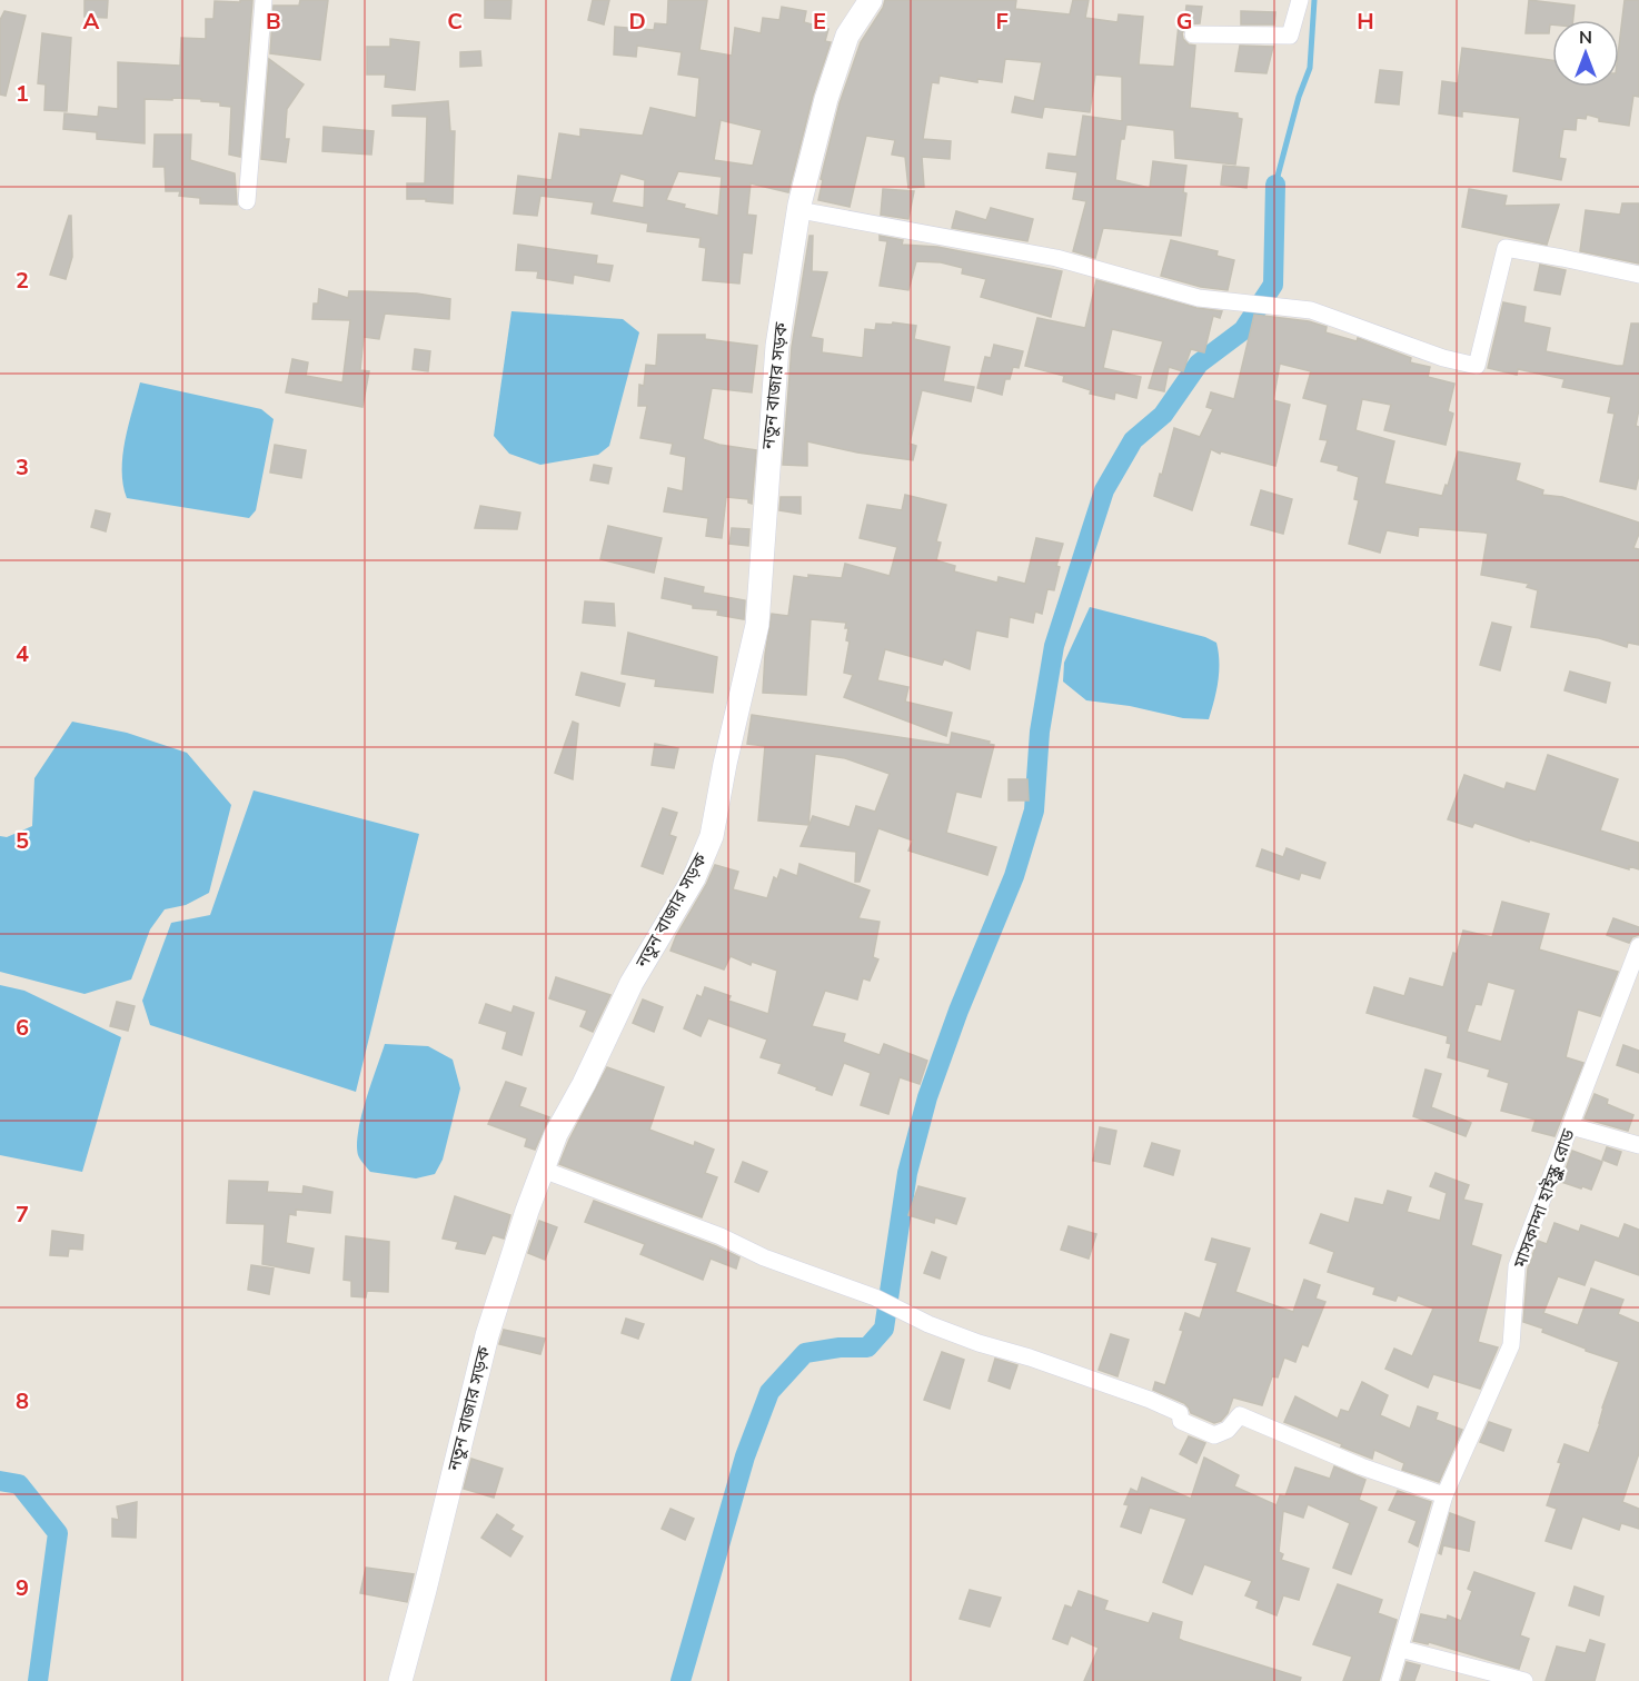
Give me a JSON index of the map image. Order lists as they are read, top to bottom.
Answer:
{
  "streets": {
    "street": ["নতুন বাজার সড়ক", "মাসকান্দা হাইস্কুল রোড"]
  },
  "north": "top",
  "grid": {
    "columns": [
      "A",
      "B",
      "C",
      "D",
      "E",
      "F",
      "G",
      "H"
    ],
    "rows": [
      "1",
      "2",
      "3",
      "4",
      "5",
      "6",
      "7",
      "8",
      "9"
    ]
  }
}
